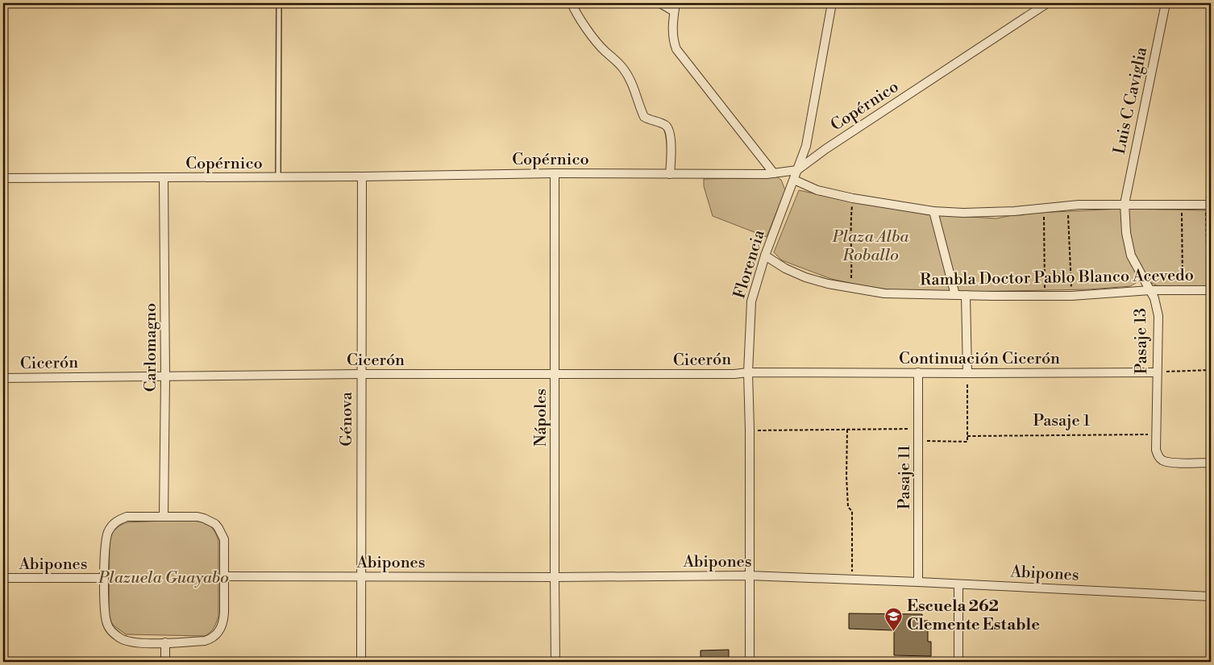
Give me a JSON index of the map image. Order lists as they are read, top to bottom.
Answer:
{
  "streets": {
    "street": [
      "Luis C Caviglia",
      "Copérnico",
      "Florencia",
      "Rambla Doctor Pablo Blanco Acevedo",
      "Pasaje 13",
      "Carlomagno",
      "Continuación Cicerón",
      "Cicerón",
      "Nápoles",
      "Génova",
      "Pasaje 11",
      "Abipones"
    ],
    "path": ["Pasaje 1"]
  },
  "crossings": [
    ["Luis C Caviglia", "Pasaje 13"],
    ["Copérnico", "Florencia"],
    ["Copérnico", "Carlomagno"],
    ["Copérnico", "Nápoles"],
    ["Copérnico", "Génova"],
    ["Florencia", "Rambla Doctor Pablo Blanco Acevedo"],
    ["Florencia", "Continuación Cicerón"],
    ["Florencia", "Cicerón"],
    ["Florencia", "Abipones"],
    ["Rambla Doctor Pablo Blanco Acevedo", "Pasaje 13"],
    ["Pasaje 13", "Continuación Cicerón"],
    ["Pasaje 13", "Pasaje 1"],
    ["Carlomagno", "Cicerón"],
    ["Carlomagno", "Abipones"],
    ["Continuación Cicerón", "Cicerón"],
    ["Continuación Cicerón", "Pasaje 11"],
    ["Cicerón", "Nápoles"],
    ["Cicerón", "Génova"],
    ["Nápoles", "Abipones"],
    ["Génova", "Abipones"],
    ["Pasaje 11", "Abipones"]
  ],
  "parks": ["Plaza Alba Roballo", "Plazuela Guayabo"],
  "places": {
    "school or university": ["Escuela 262 Clemente Estable"]
  }
}
